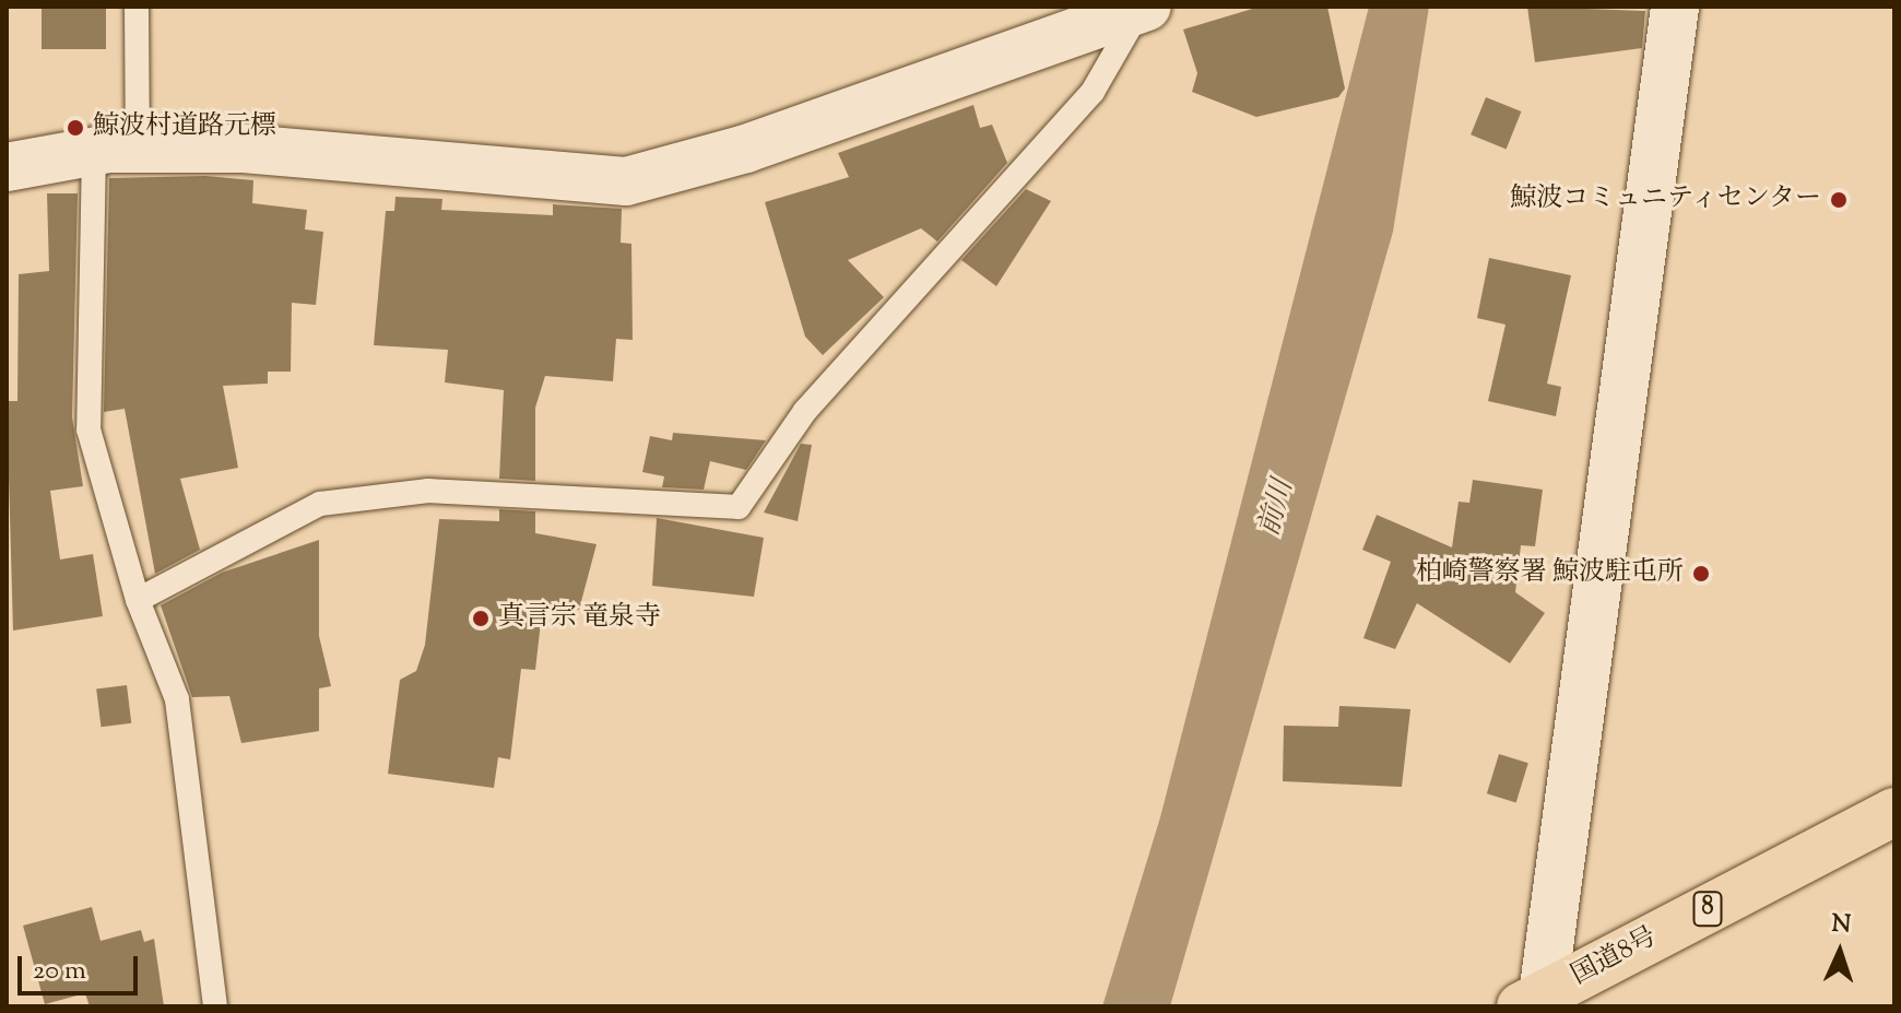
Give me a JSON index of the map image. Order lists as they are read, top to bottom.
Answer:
{
  "streets": {
    "highway": ["8", "国道8号"]
  },
  "water": ["前川"],
  "places": [
    "鯨波村道路元標",
    "鯨波コミュニティセンター",
    "柏崎警察署 鯨波駐屯所",
    "真言宗 竜泉寺"
  ],
  "scale_bar": "20 m",
  "north": "top"
}
